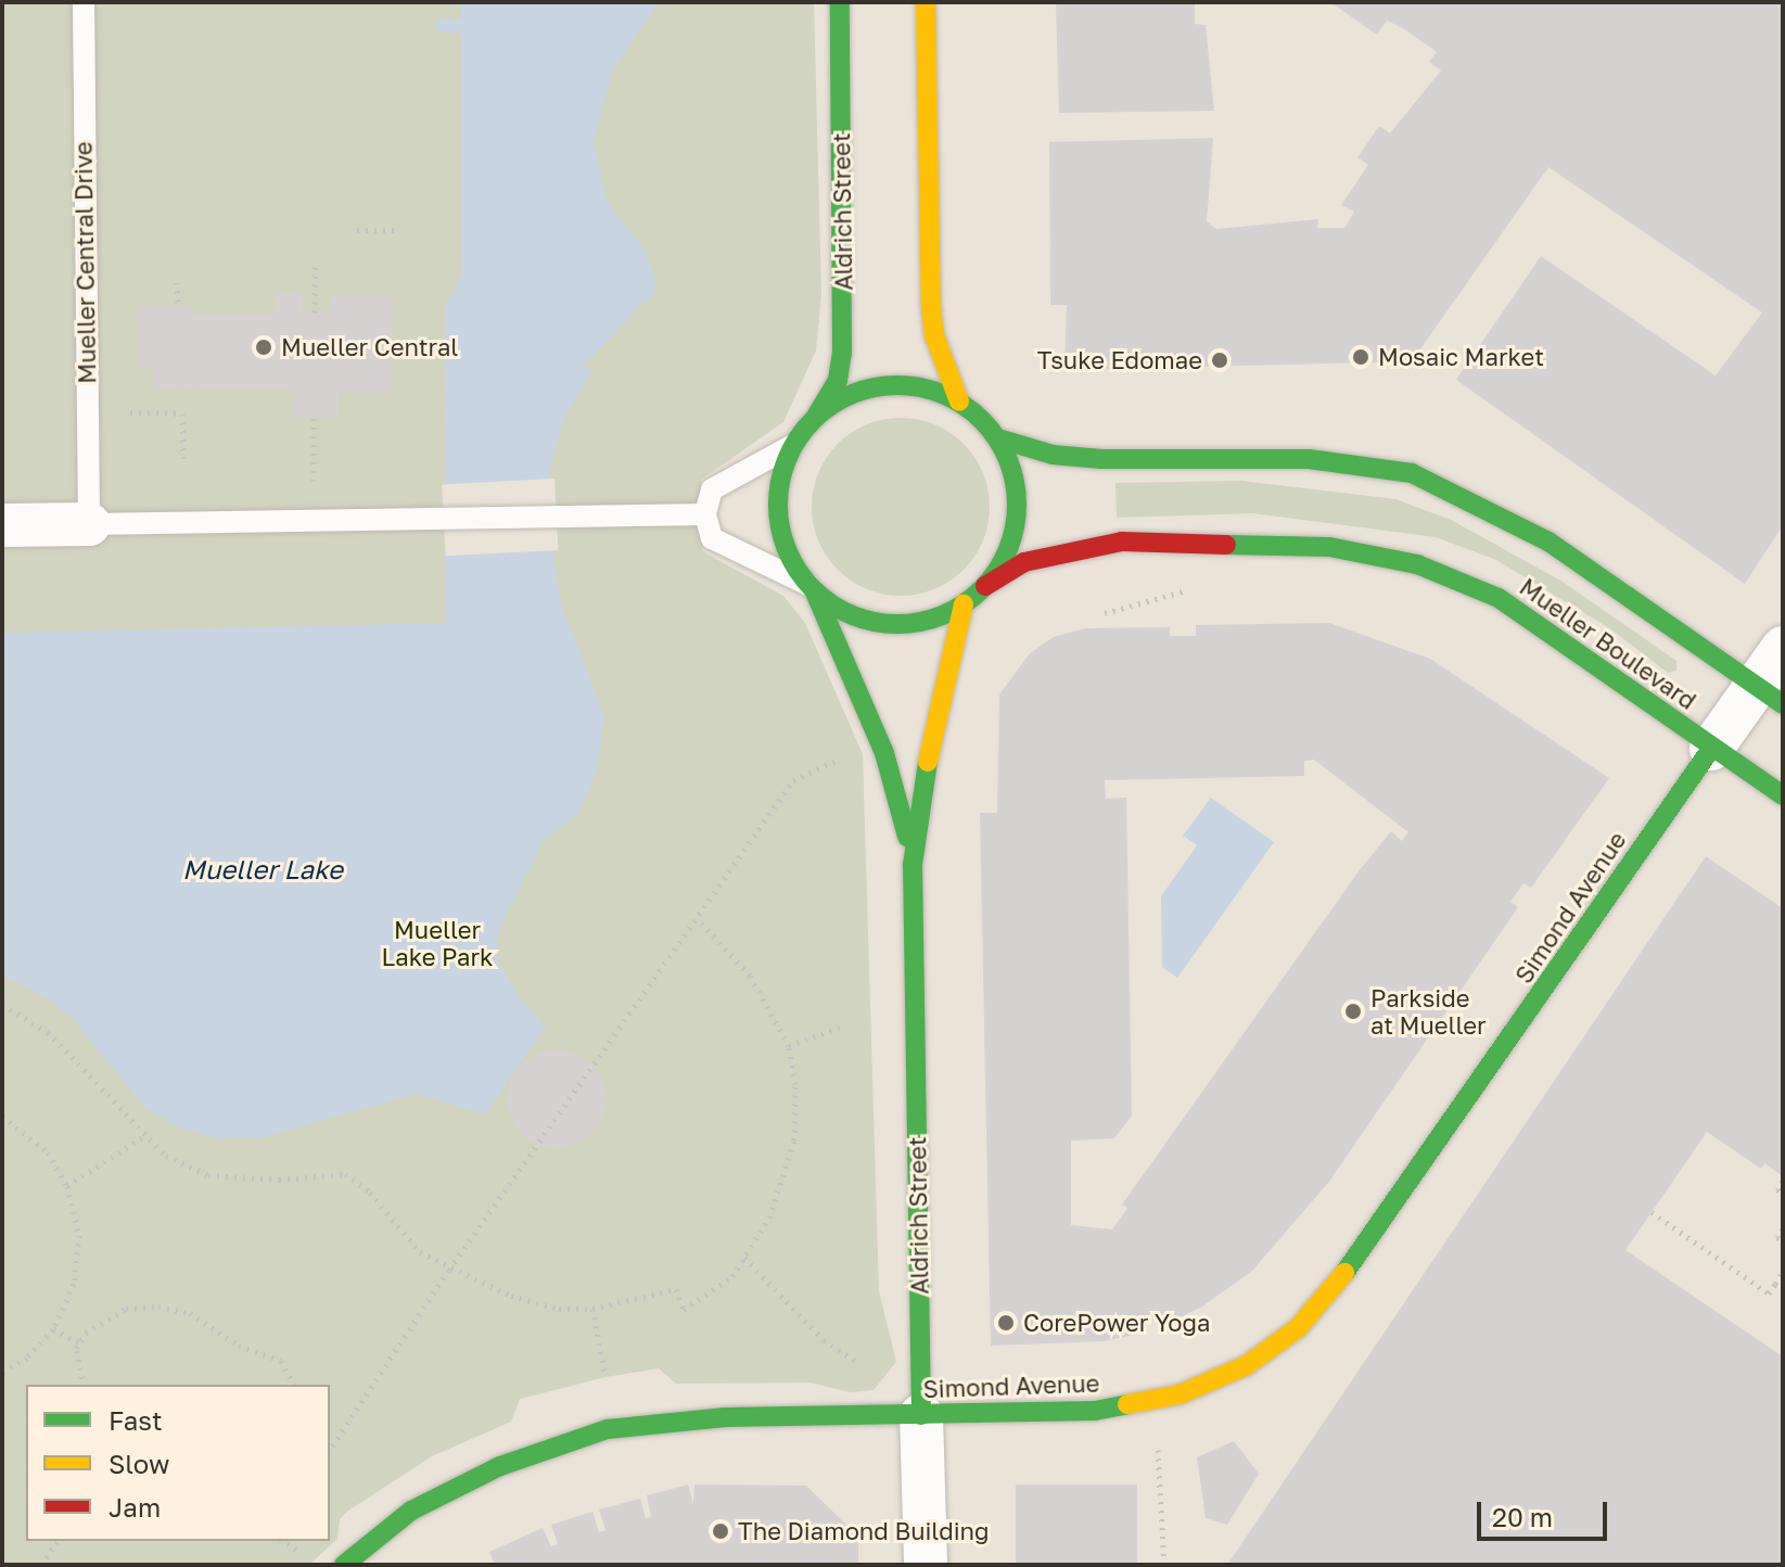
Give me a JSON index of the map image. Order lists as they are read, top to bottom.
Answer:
{
  "streets": {
    "street": ["Aldrich Street", "Mueller Boulevard", "Simond Avenue"],
    "lane": ["Mueller Central Drive"]
  },
  "crossings": [
    ["Aldrich Street", "Mueller Boulevard"],
    ["Aldrich Street", "Simond Avenue"],
    ["Mueller Boulevard", "Simond Avenue"]
  ],
  "water": ["Mueller Lake"],
  "parks": ["Mueller Lake Park"],
  "places": [
    "Mueller Central",
    "Mosaic Market",
    "Tsuke Edomae",
    "Parkside at Mueller",
    "CorePower Yoga",
    "The Diamond Building"
  ],
  "legend": ["Fast", "Slow", "Jam"],
  "scale_bar": "20 m"
}
